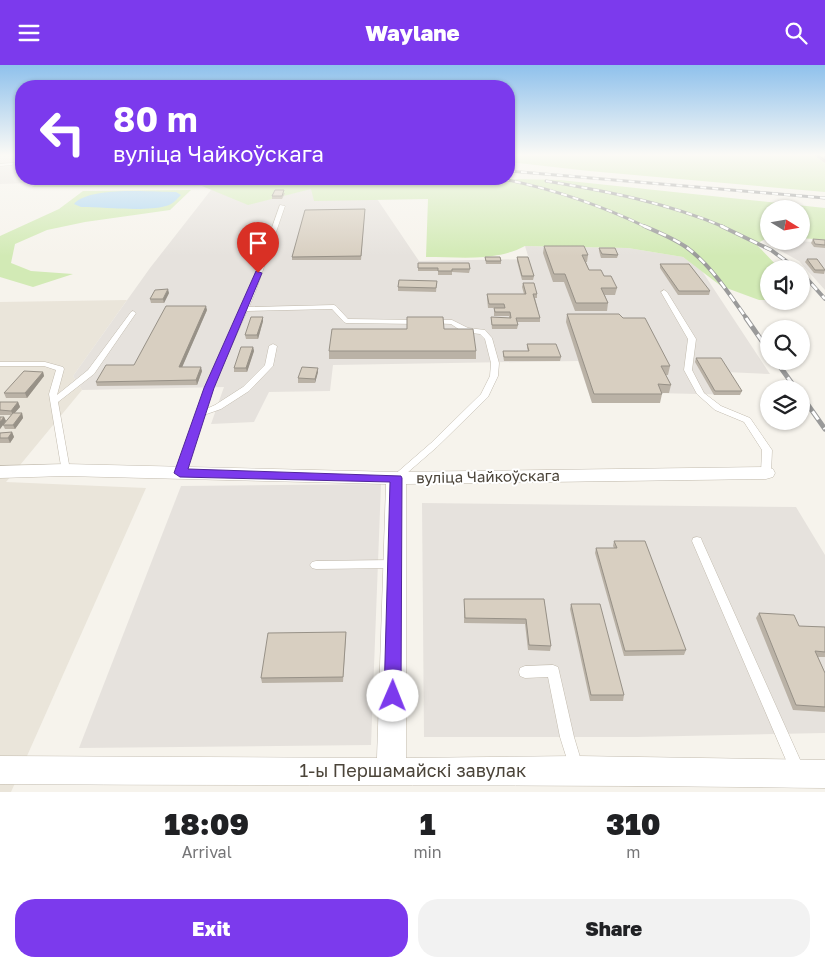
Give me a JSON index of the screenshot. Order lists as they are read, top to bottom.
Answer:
{
  "streets": {
    "street": ["вуліца Чайкоўскага", "1-ы Першамайскі завулак"]
  },
  "north": "right",
  "page": {
    "header": "Waylane",
    "turn": ["80 m", "вуліца Чайкоўскага"],
    "eta": [
      "18:09",
      "Arrival",
      "1",
      "min",
      "310",
      "m"
    ],
    "buttons": ["Exit", "Share"]
  }
}
